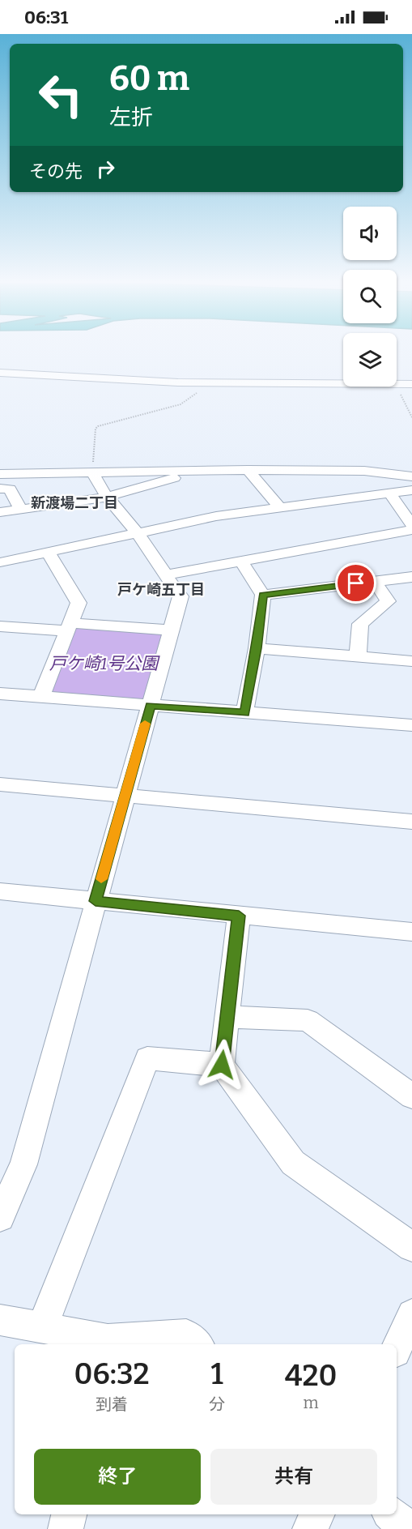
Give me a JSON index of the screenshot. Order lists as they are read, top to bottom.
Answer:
{
  "districts": ["新渡場二丁目", "戸ケ崎五丁目"],
  "parks": ["戸ケ崎1号公園"],
  "page": {
    "status": "06:31",
    "turn": ["60 m", "左折"],
    "then": "その先",
    "eta": [
      "06:32",
      "到着",
      "1",
      "分",
      "420",
      "m"
    ],
    "buttons": ["終了", "共有"]
  }
}
